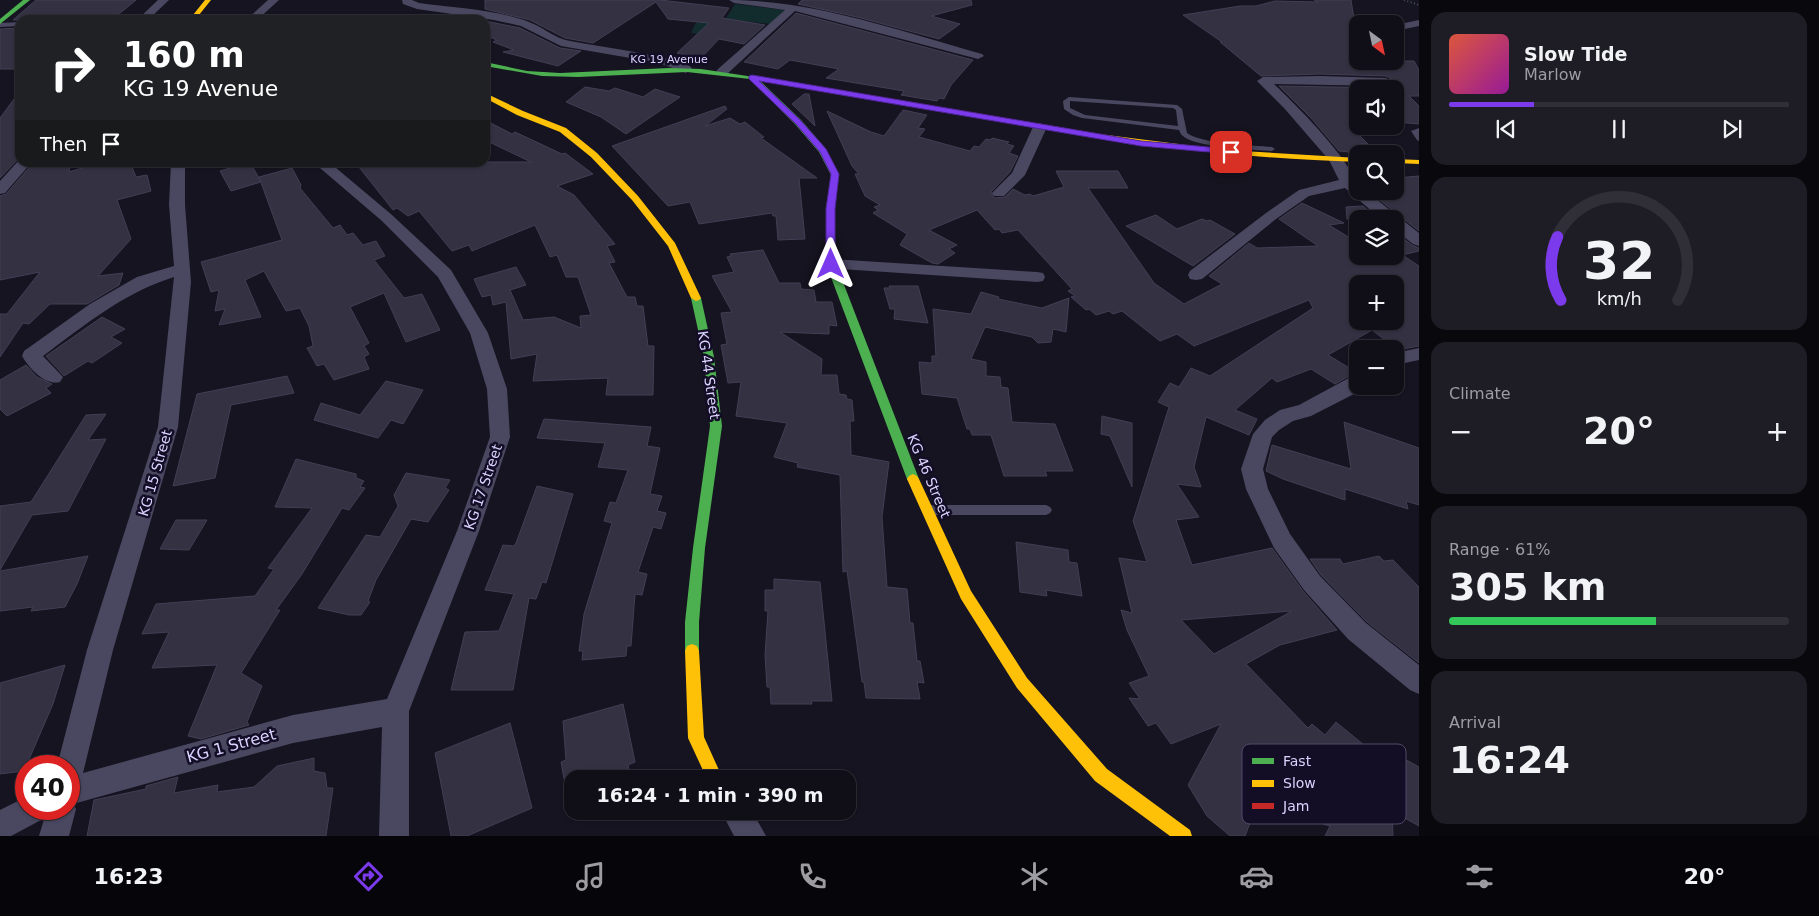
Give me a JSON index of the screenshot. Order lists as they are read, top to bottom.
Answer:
{
  "streets": {
    "street": [
      "KG 19 Avenue",
      "KG 44 Street",
      "KG 15 Street",
      "KG 46 Street",
      "KG 17 Street",
      "KG 1 Street"
    ]
  },
  "crossings": [
    ["KG 19 Avenue", "KG 46 Street"],
    ["KG 17 Street", "KG 1 Street"]
  ],
  "legend": ["Fast", "Slow", "Jam"],
  "north": "bottom right",
  "page": {
    "map_buttons": ["+", "−"],
    "turn": ["160 m", "KG 19 Avenue"],
    "song": ["Slow Tide", "Marlow"],
    "then": "Then",
    "tile": [
      "Climate",
      ["Range · 61%", "305 km"],
      ["Arrival", "16:24"]
    ],
    "heat": ["−", "20°", "+"],
    "limit": "40",
    "trip": "16:24 · 1 min · 390 m",
    "tabs": ["16:23", "20°"],
    "gauge": ["32", "km/h"]
  }
}
